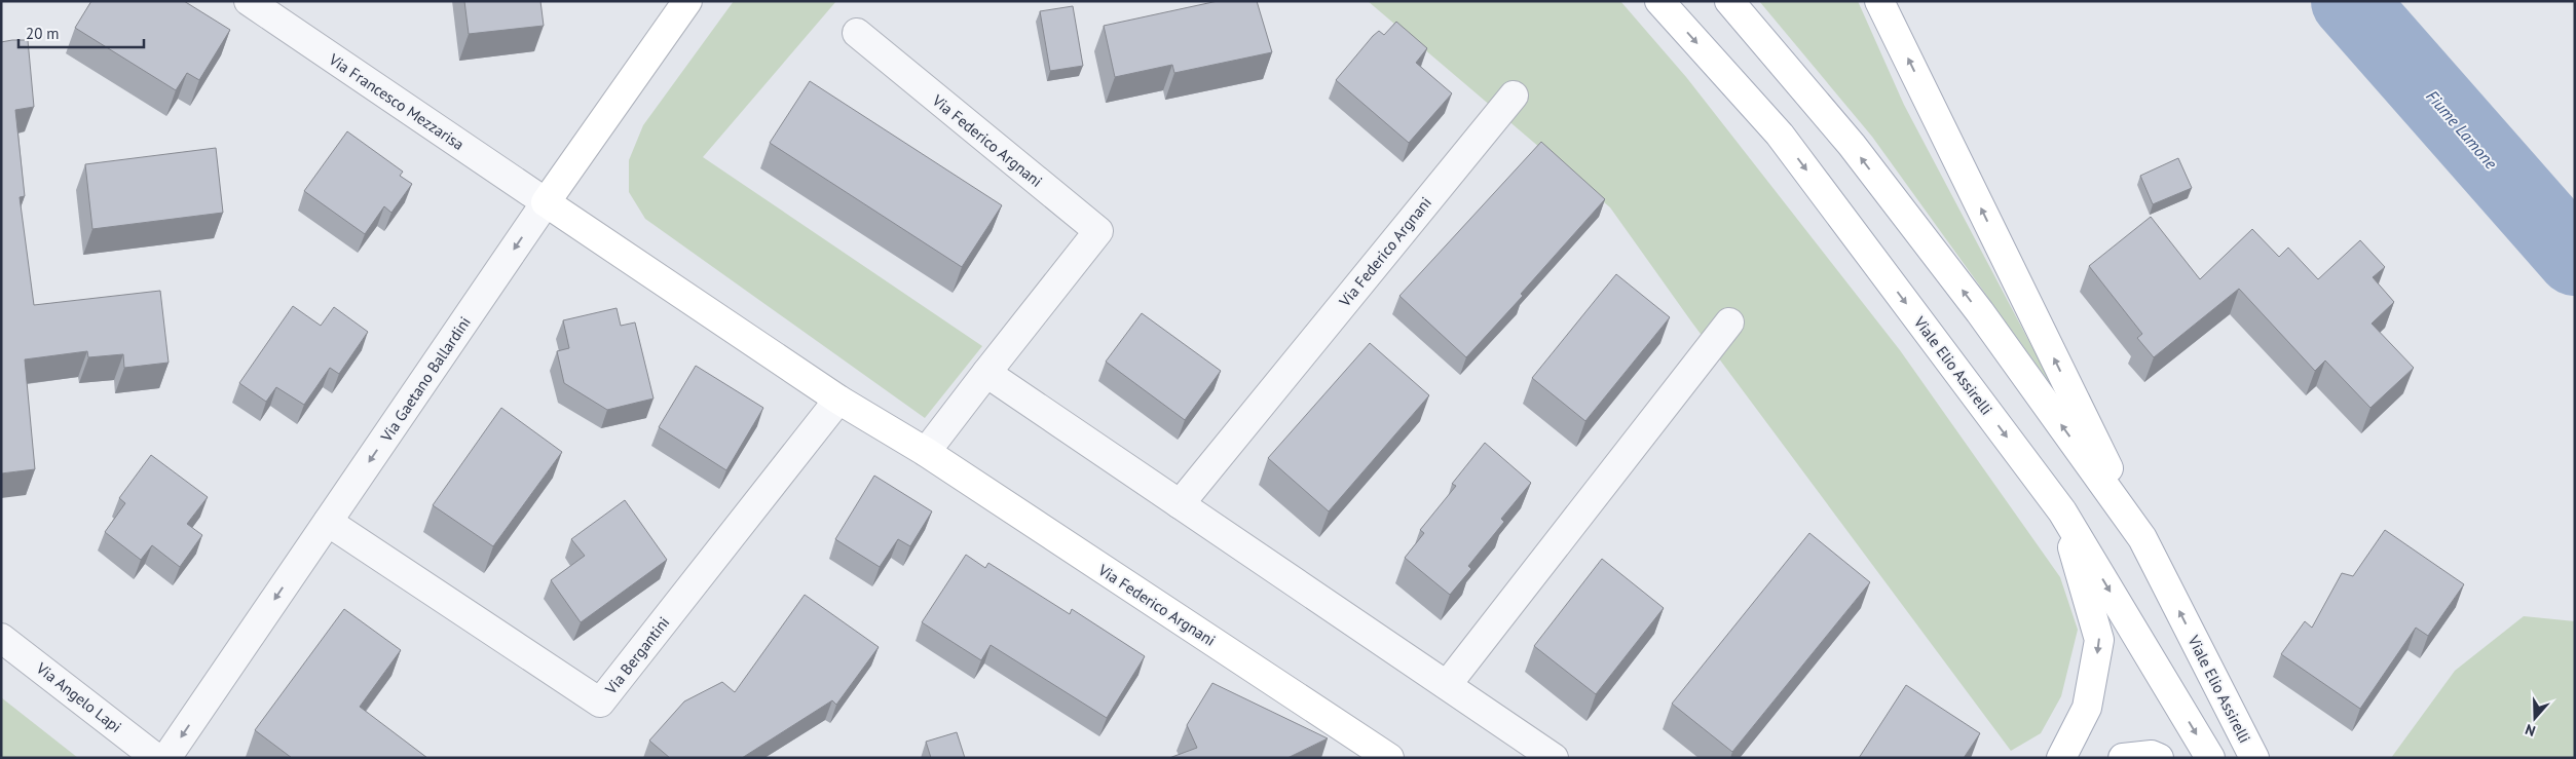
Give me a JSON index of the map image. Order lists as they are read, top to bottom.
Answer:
{
  "streets": {
    "main road": ["Via Federico Argnani", "Viale Elio Assirelli", "Via Gaetano Ballardini"],
    "street": ["Via Francesco Mezzarisa", "Via Bergantini", "Via Angelo Lapi"]
  },
  "crossings": [
    ["Via Francesco Mezzarisa", "Via Federico Argnani"],
    ["Via Francesco Mezzarisa", "Via Gaetano Ballardini"],
    ["Via Federico Argnani", "Via Gaetano Ballardini"],
    ["Via Federico Argnani", "Via Bergantini"],
    ["Via Gaetano Ballardini", "Via Bergantini"]
  ],
  "one_way": ["Via Gaetano Ballardini"],
  "water": ["Fiume Lamone"],
  "scale_bar": "20 m",
  "north": "bottom"
}
